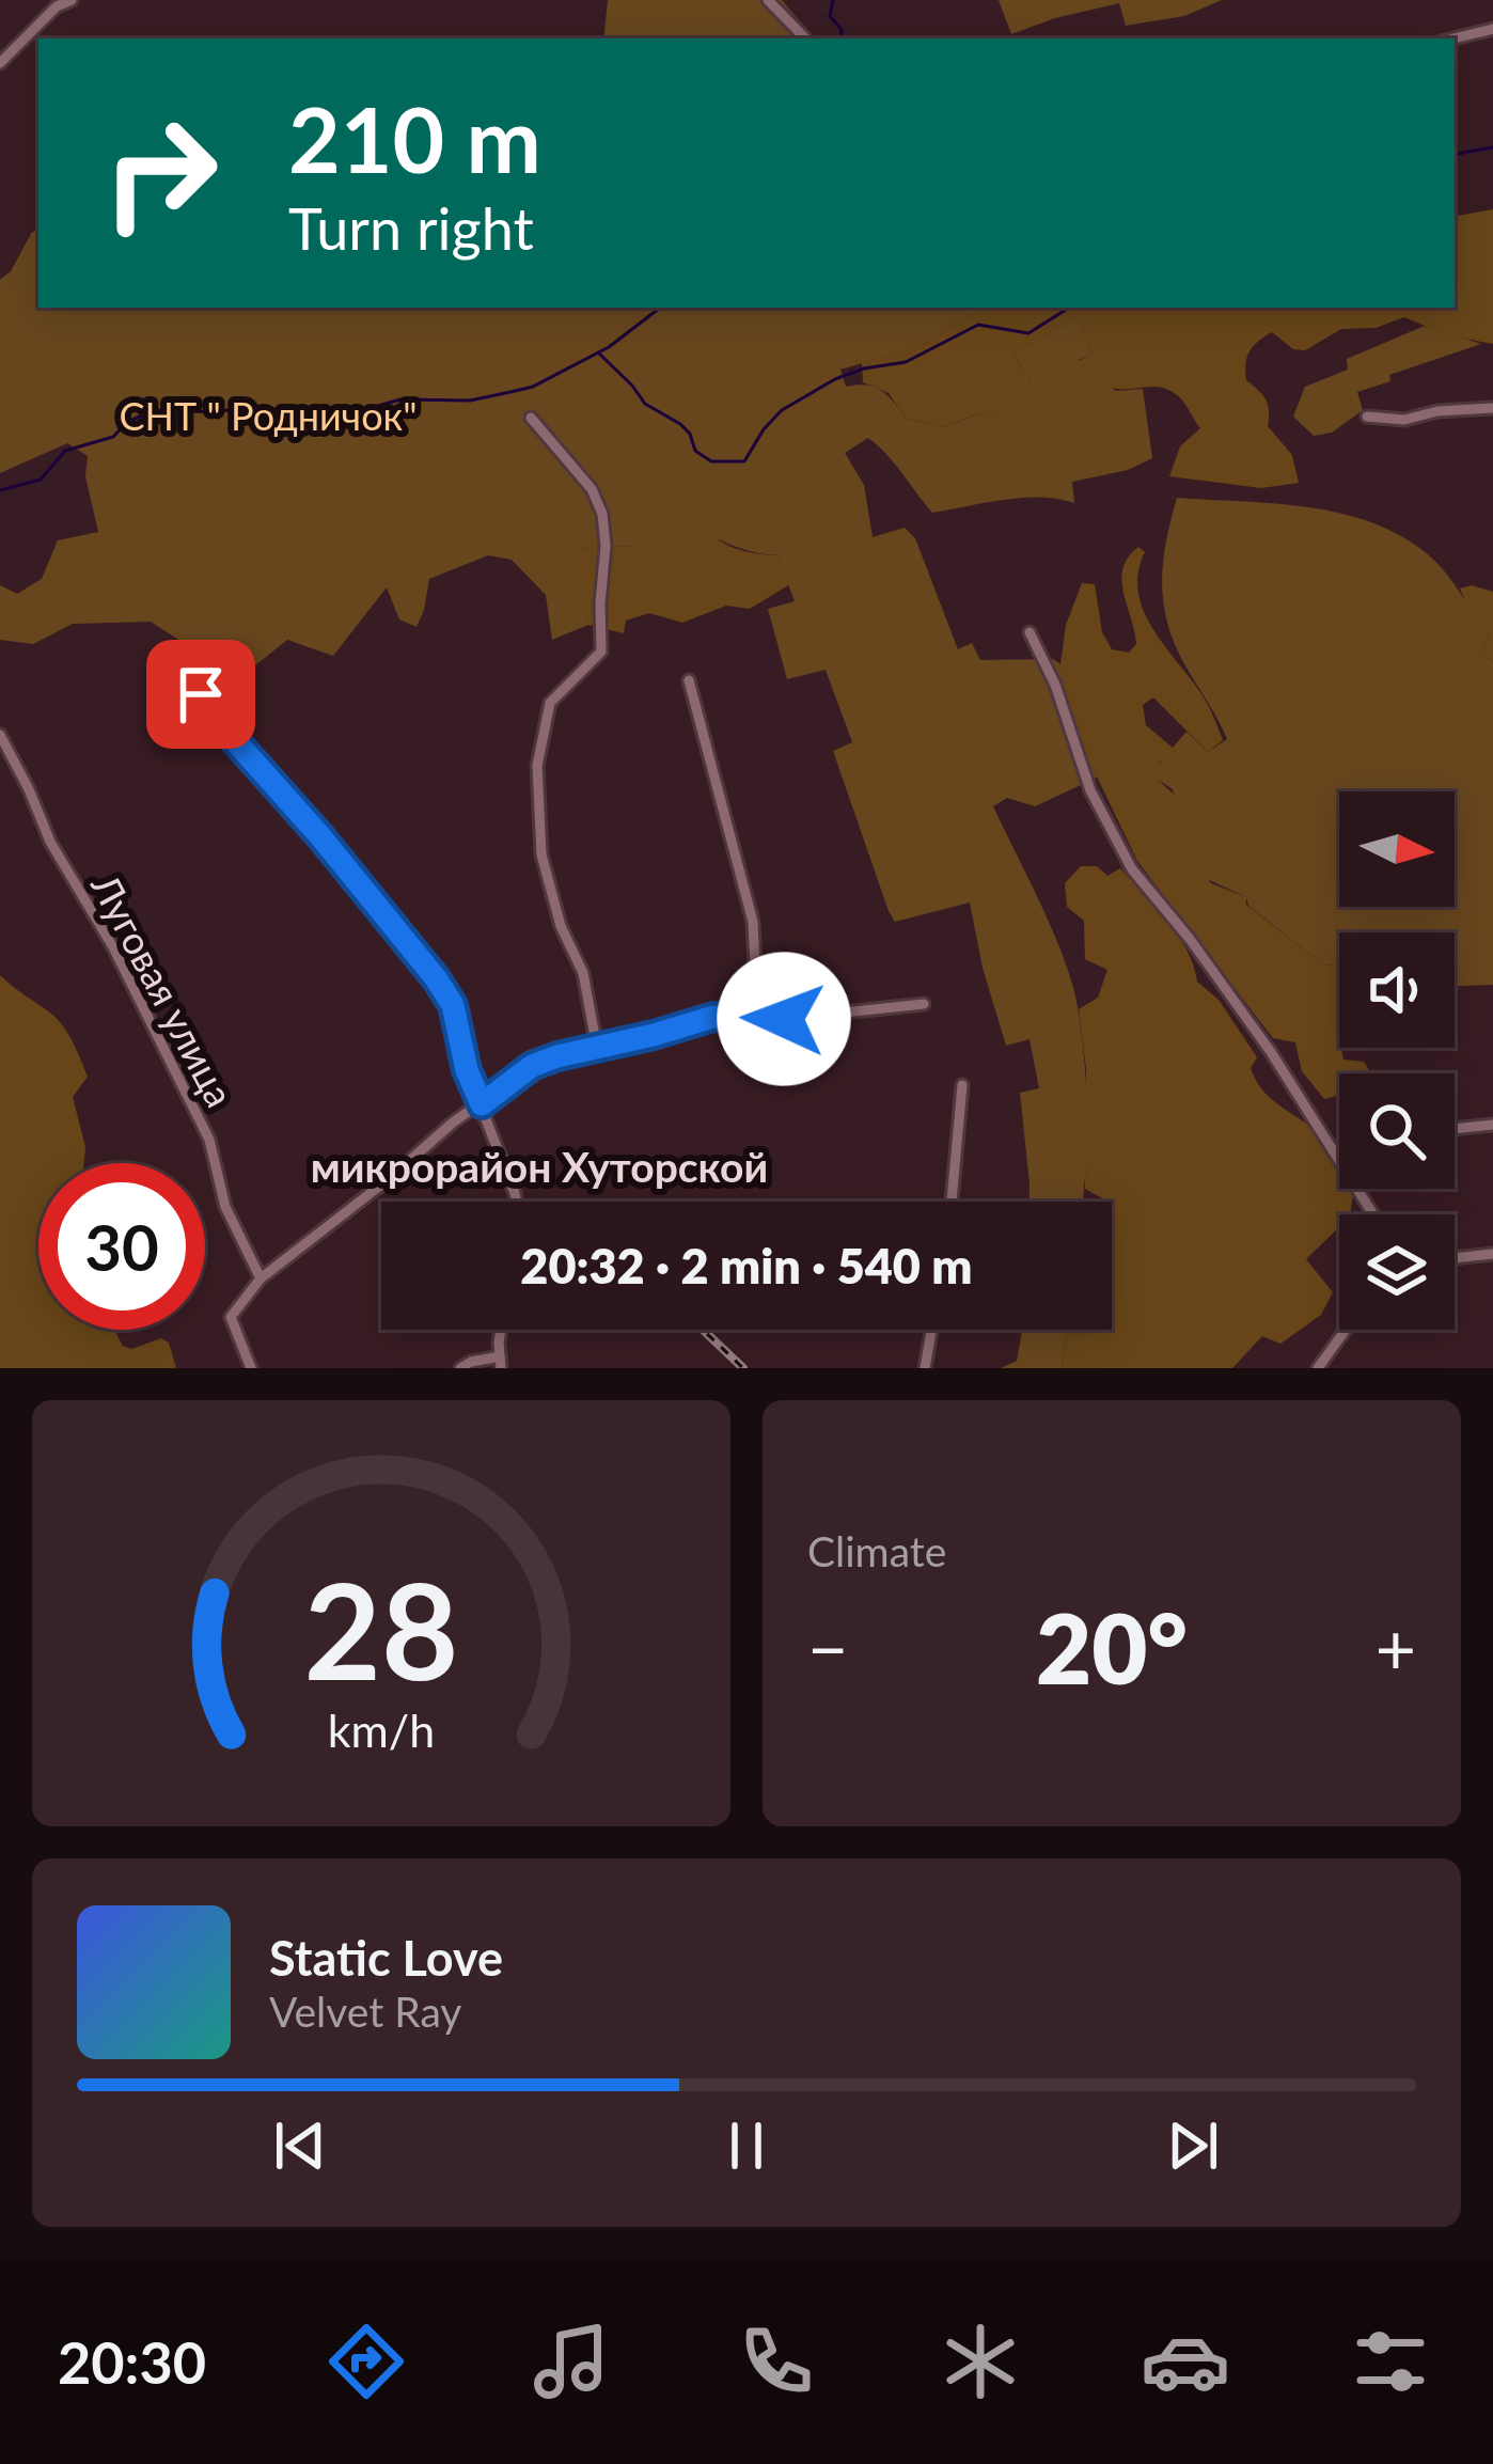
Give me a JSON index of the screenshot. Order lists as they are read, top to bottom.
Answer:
{
  "streets": {
    "street": ["Луговая улица"]
  },
  "districts": ["микрорайон Хуторской"],
  "parks": ["СНТ \" Родничок\""],
  "north": "right",
  "page": {
    "turn": ["210 m", "Turn right"],
    "limit": "30",
    "trip": "20:32 · 2 min · 540 m",
    "tile": "Climate",
    "heat": ["−", "20°", "+"],
    "song": ["Static Love", "Velvet Ray"],
    "tabs": "20:30",
    "gauge": ["28", "km/h"]
  }
}
